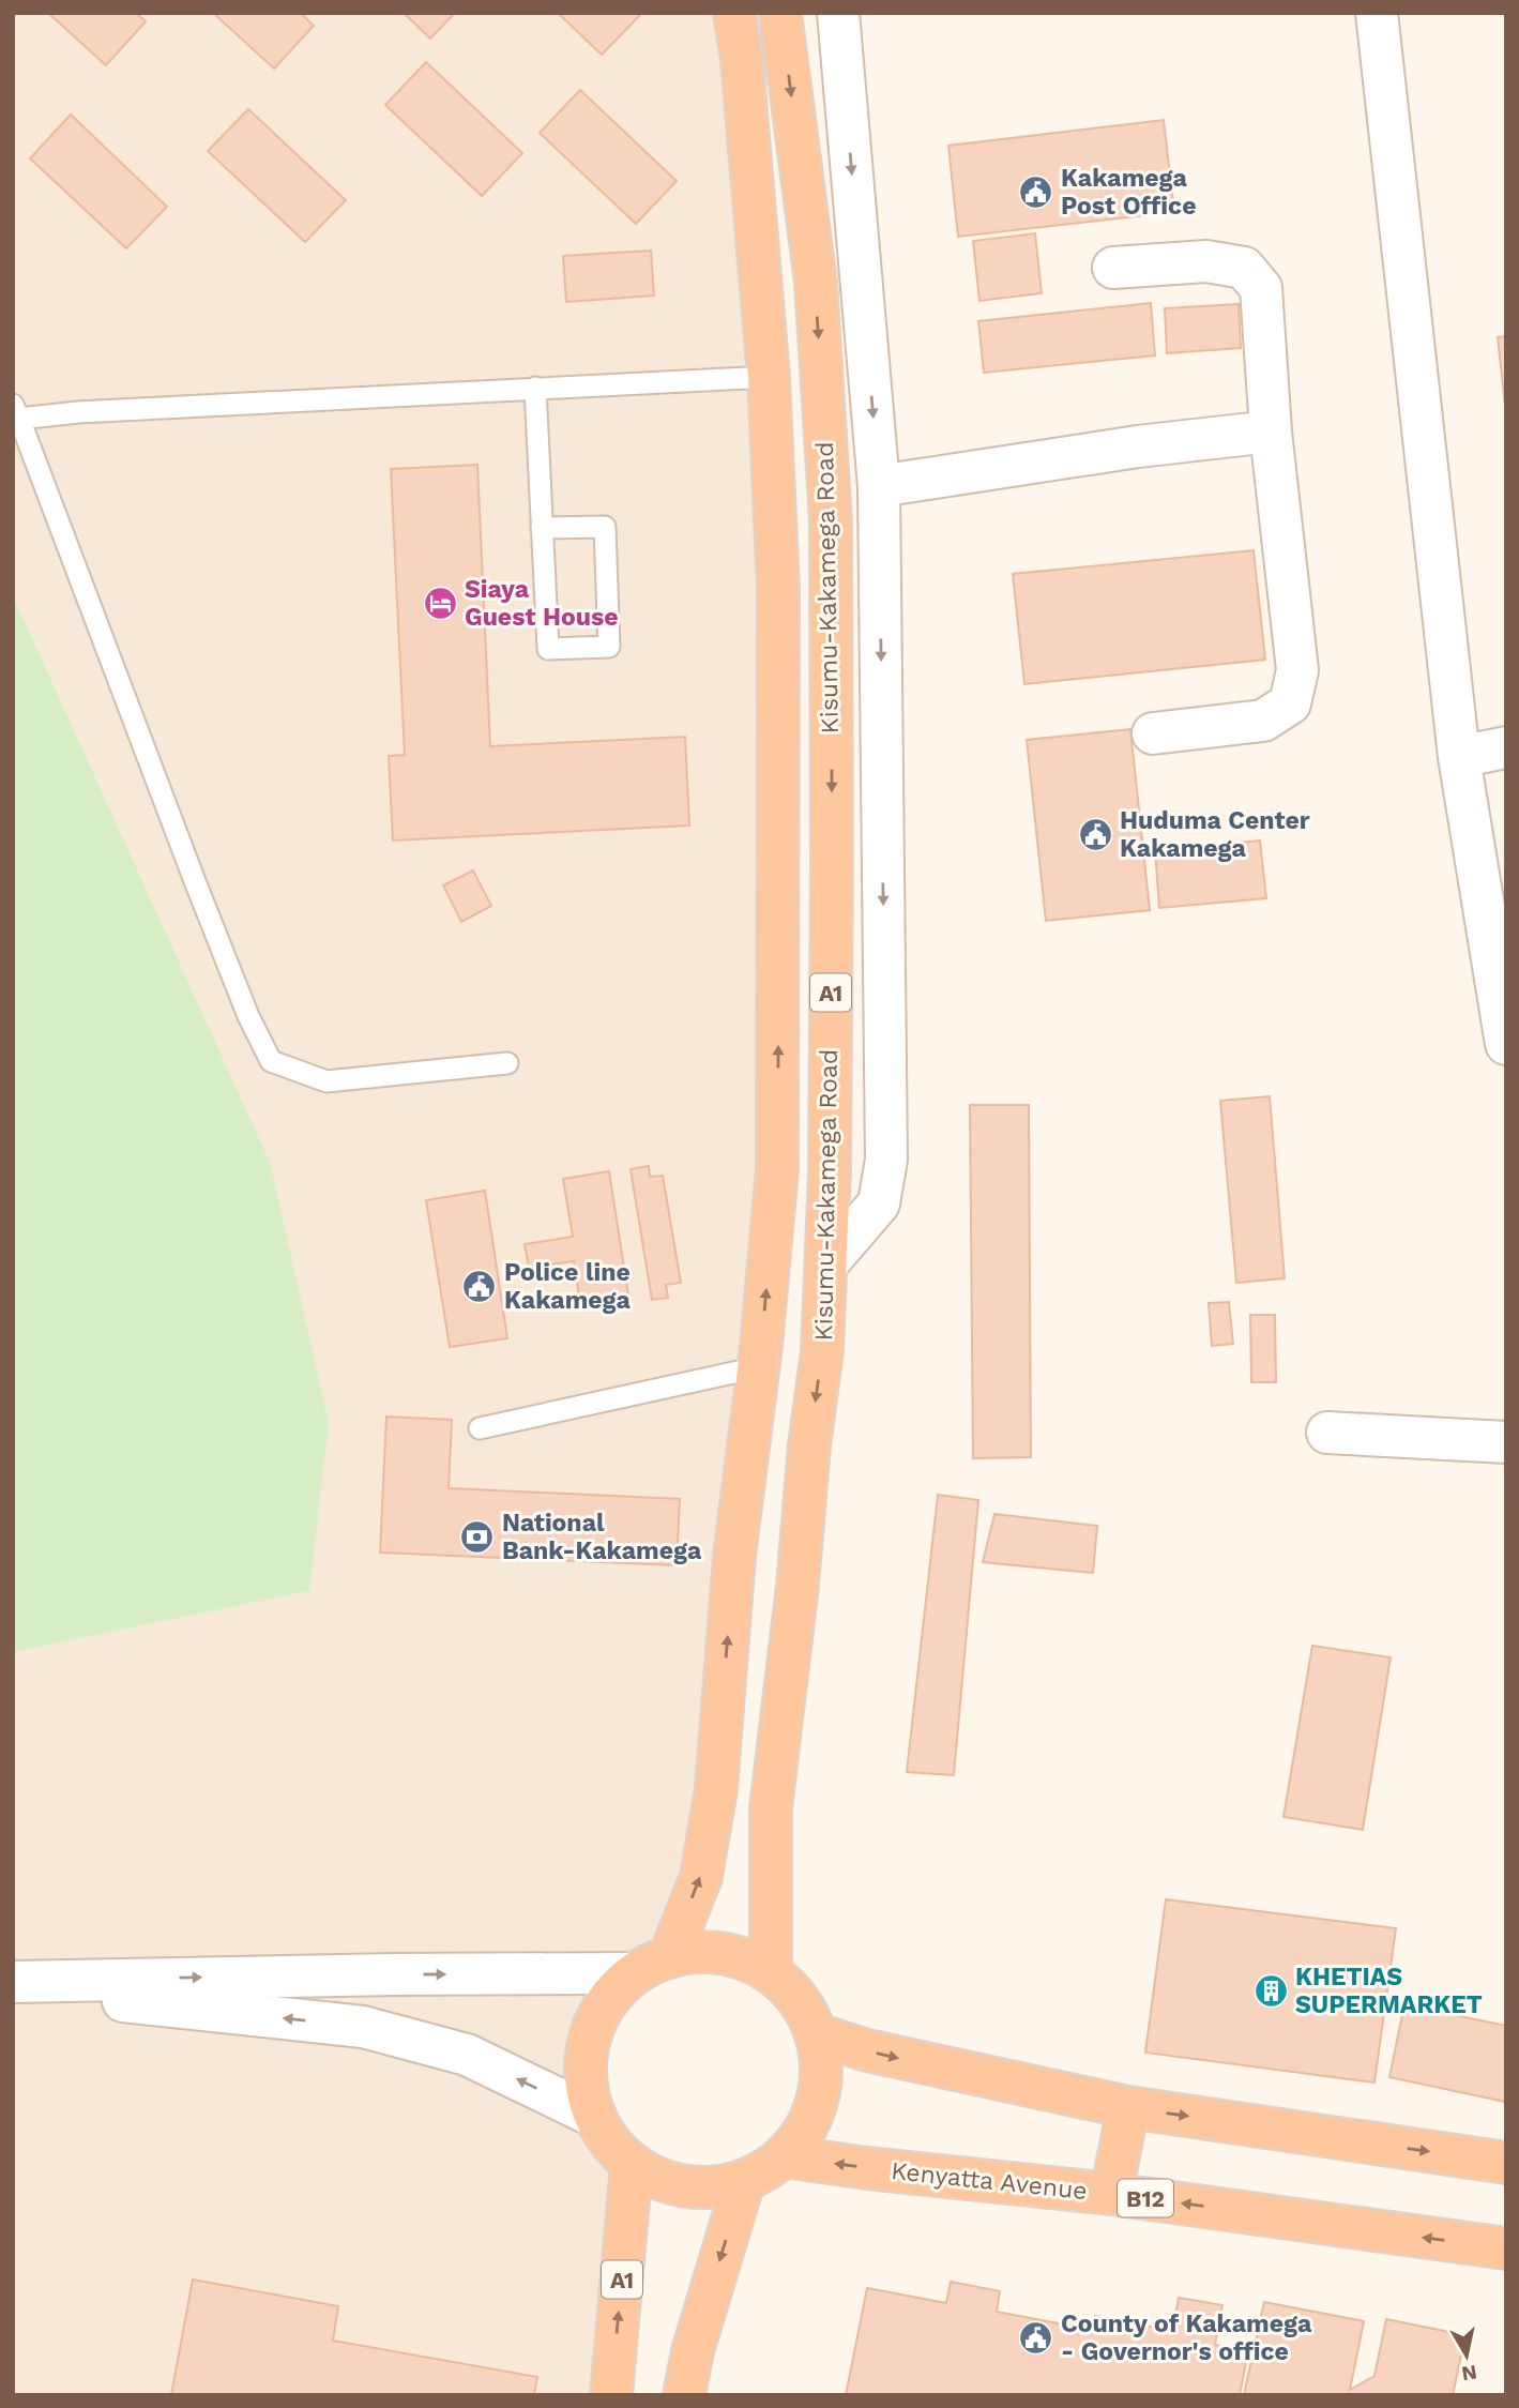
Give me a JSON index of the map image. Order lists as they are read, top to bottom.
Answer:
{
  "streets": {
    "highway": [
      "Kisumu-Kakamega Road",
      "A1",
      "Kenyatta Avenue",
      "B12"
    ]
  },
  "crossings": [
    ["Kisumu-Kakamega Road", "A1"],
    ["Kisumu-Kakamega Road", "Kenyatta Avenue"],
    ["A1", "Kenyatta Avenue"]
  ],
  "places": {
    "public building": [
      "Kakamega Post Office",
      "Huduma Center Kakamega",
      "Police line Kakamega",
      "County of Kakamega - Governor's office"
    ],
    "hotel": ["Siaya Guest House"],
    "bank": ["National Bank-Kakamega"],
    "building": ["KHETIAS SUPERMARKET"]
  },
  "north": "bottom"
}
